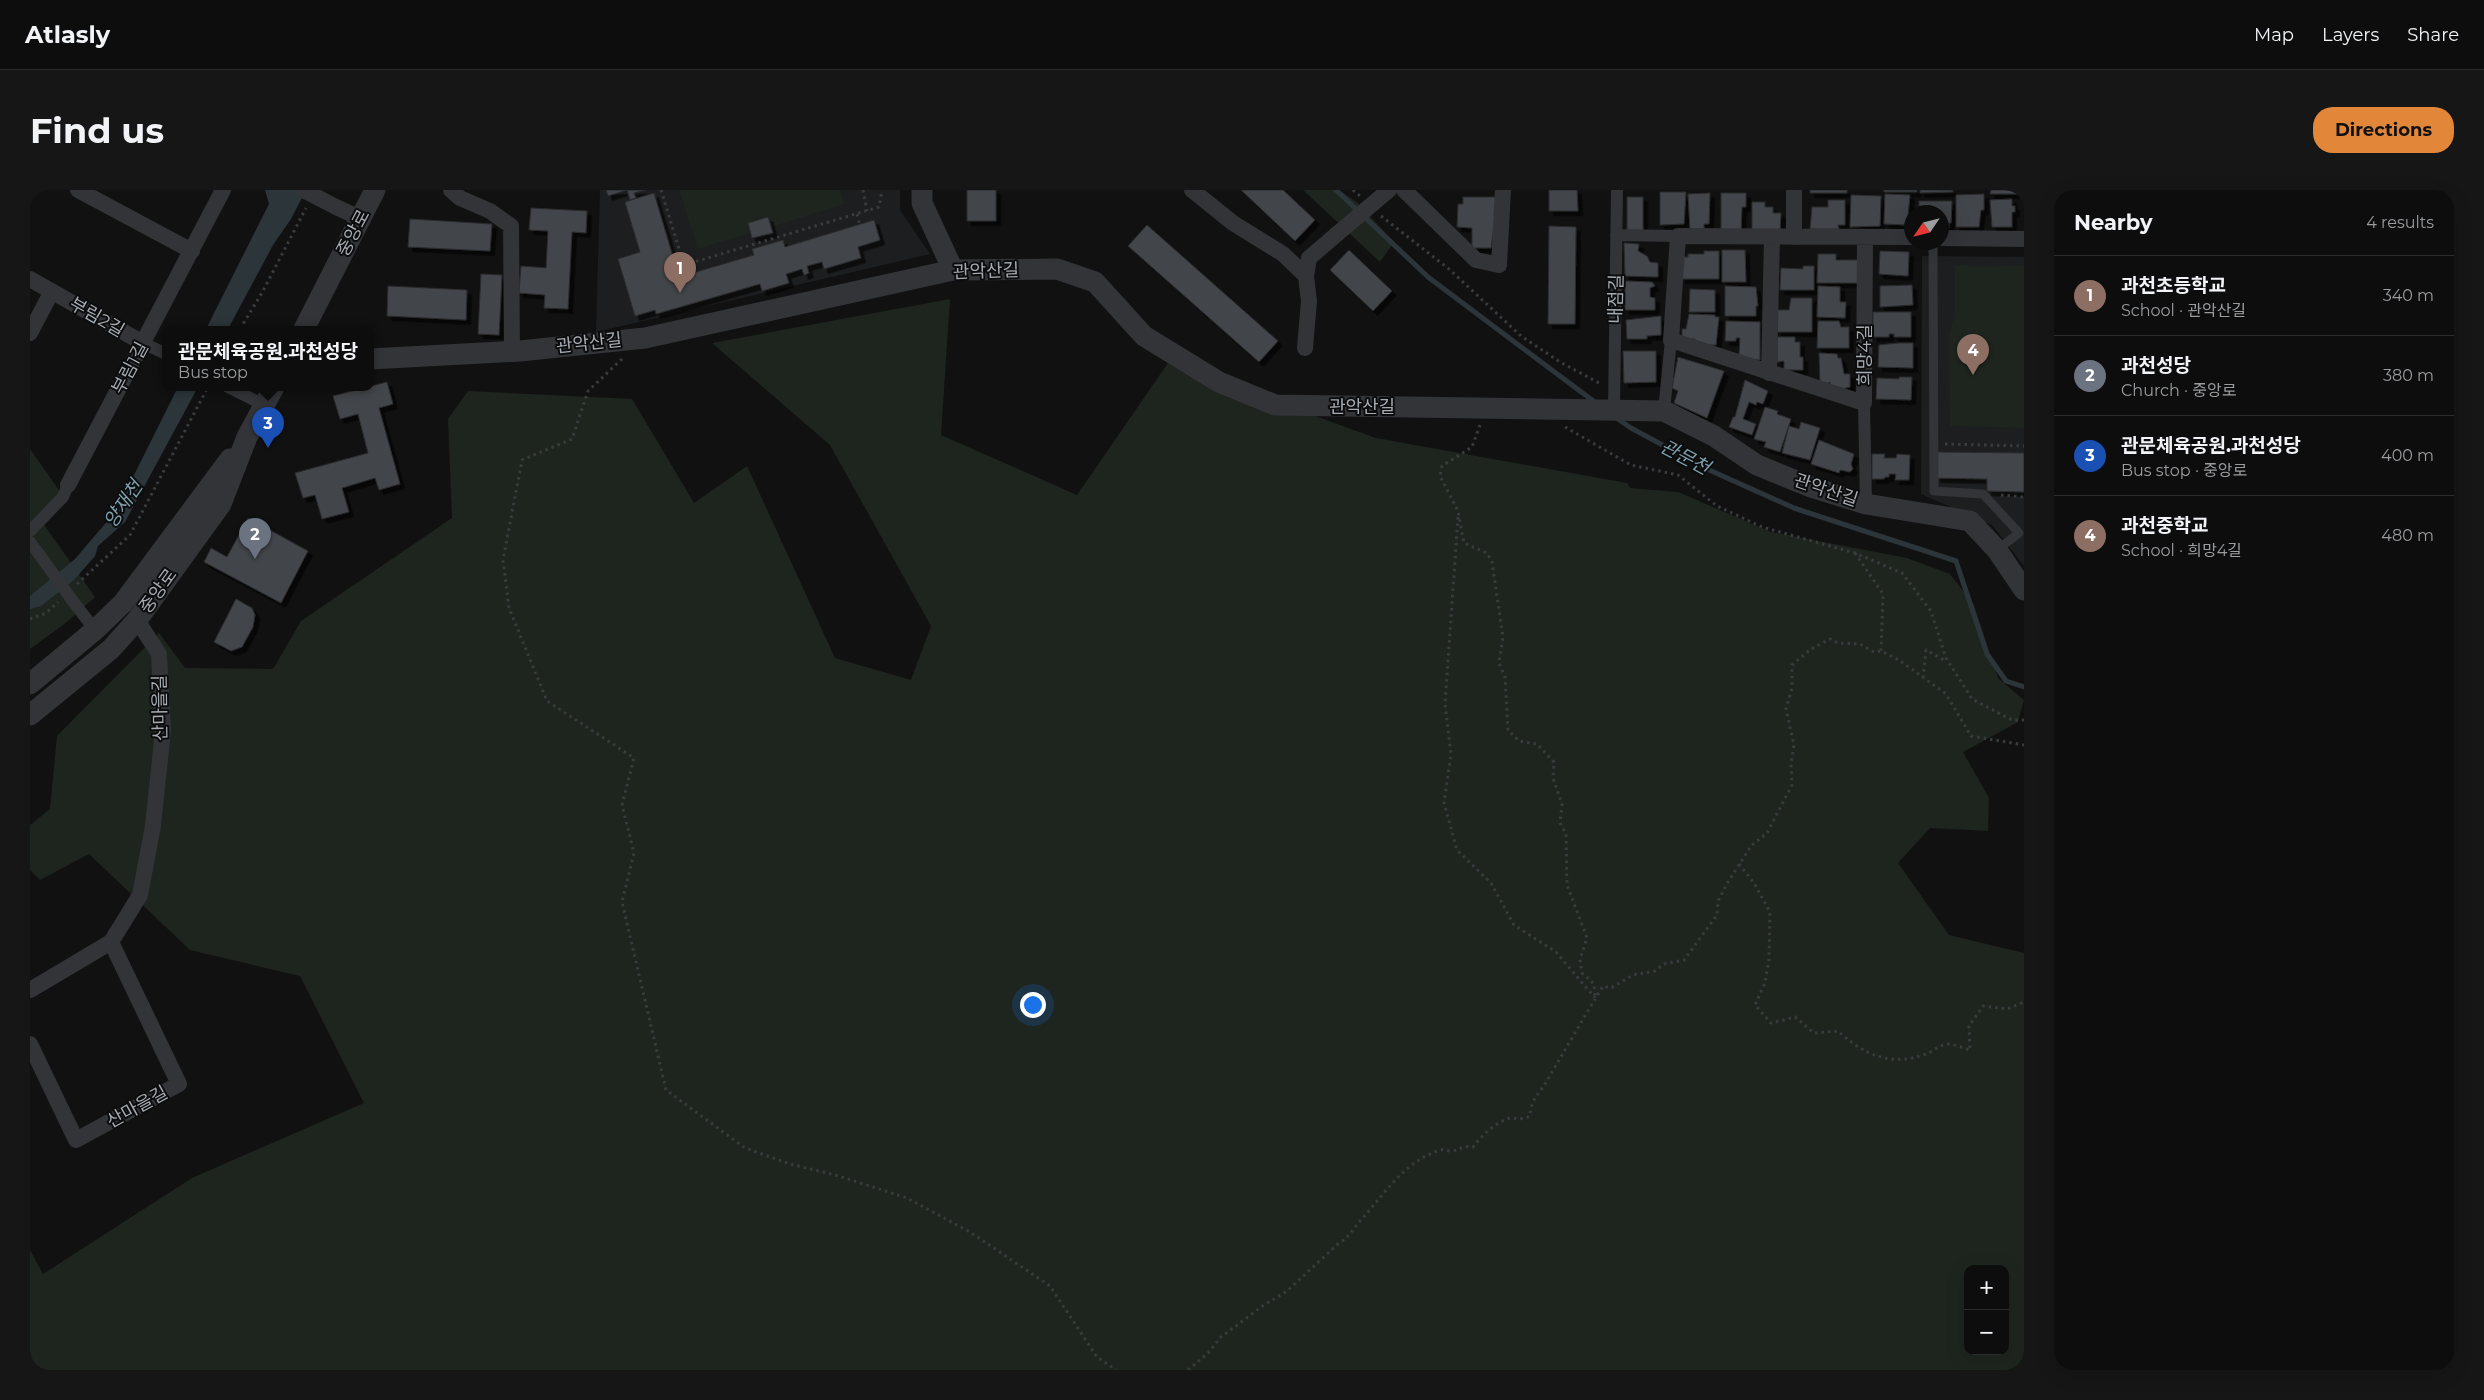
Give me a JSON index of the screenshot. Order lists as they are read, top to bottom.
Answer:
{
  "streets": {
    "street": [
      "중앙로",
      "관악산길",
      "내점길",
      "부림2길",
      "희망4길",
      "부림1길",
      "산마을길"
    ]
  },
  "crossings": [
    ["중앙로", "산마을길"],
    ["관악산길", "내점길"],
    ["부림2길", "부림1길"]
  ],
  "water": ["관문천", "양재천"],
  "north": "bottom left",
  "page": {
    "header": "Atlasly",
    "nav": ["Map", "Layers", "Share"],
    "buttons": "Directions",
    "title": "Find us",
    "heading": ["Nearby", "4 results"],
    "pins": [
      "1",
      "4",
      "3",
      "2"
    ],
    "list": [
      {
        "mark": "1",
        "name": "과천초등학교",
        "note": "School · 관악산길",
        "value": "340 m"
      },
      {
        "mark": "2",
        "name": "과천성당",
        "note": "Church · 중앙로",
        "value": "380 m"
      },
      {
        "mark": "3",
        "name": "관문체육공원.과천성당",
        "note": "Bus stop · 중앙로",
        "value": "400 m"
      },
      {
        "mark": "4",
        "name": "과천중학교",
        "note": "School · 희망4길",
        "value": "480 m"
      }
    ],
    "popup": ["관문체육공원.과천성당", "Bus stop"],
    "map_buttons": ["+", "−"]
  }
}
